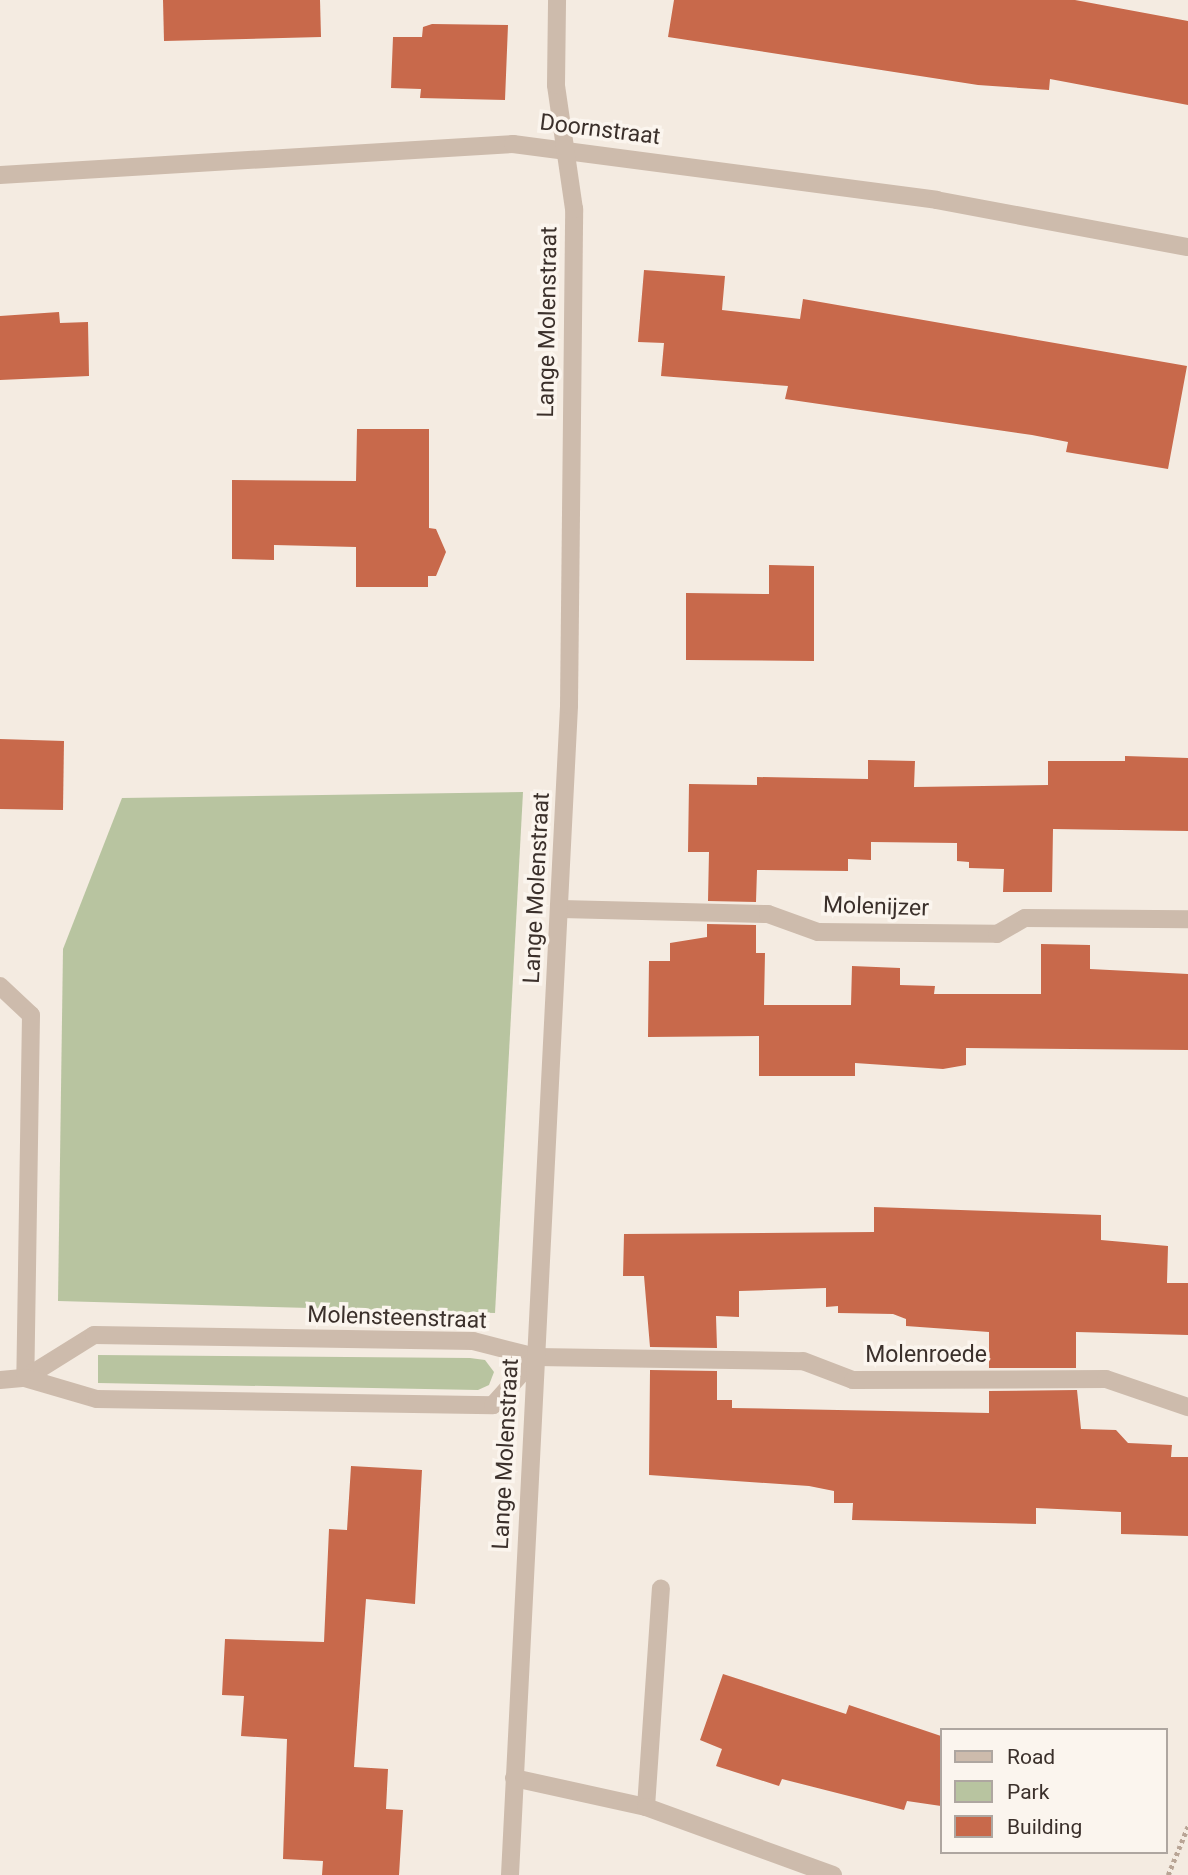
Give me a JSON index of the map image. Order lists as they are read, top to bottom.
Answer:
{
  "streets": {
    "street": [
      "Doornstraat",
      "Lange Molenstraat",
      "Molenijzer",
      "Molensteenstraat",
      "Molenroede"
    ]
  },
  "crossings": [
    ["Doornstraat", "Lange Molenstraat"],
    ["Lange Molenstraat", "Molenijzer"],
    ["Lange Molenstraat", "Molensteenstraat"],
    ["Lange Molenstraat", "Molenroede"],
    ["Molensteenstraat", "Molenroede"]
  ],
  "legend": ["Road", "Park", "Building"]
}
